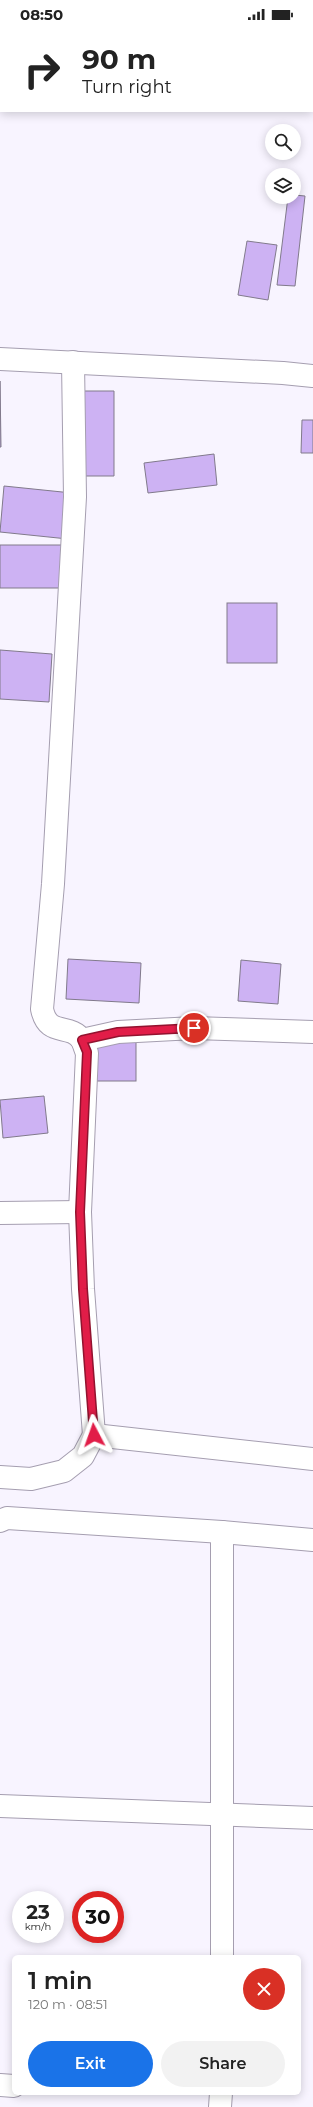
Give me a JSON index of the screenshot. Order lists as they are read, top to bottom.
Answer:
{
  "page": {
    "status": "08:50",
    "turn": ["90 m", "Turn right"],
    "speed": "23 km/h",
    "limit": "30",
    "heading": ["1 min", "120 m · 08:51"],
    "buttons": ["Exit", "Share"]
  }
}
